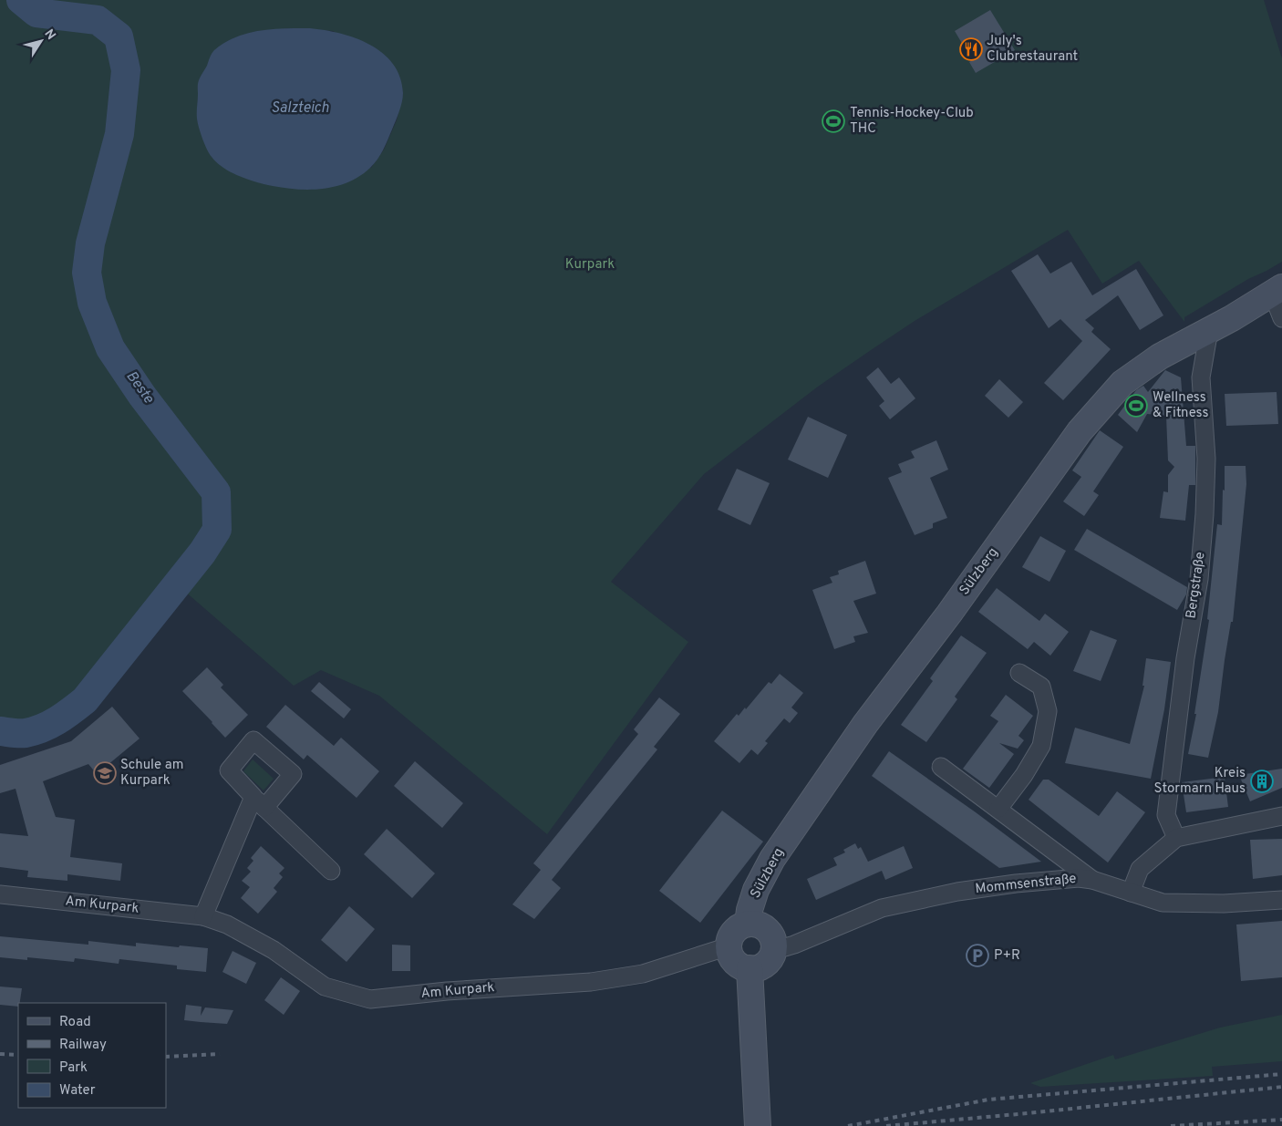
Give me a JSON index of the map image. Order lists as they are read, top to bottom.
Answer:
{
  "streets": {
    "street": [
      "Sülzberg",
      "Bergstraße",
      "Mommsenstraße",
      "Am Kurpark"
    ]
  },
  "crossings": [
    ["Sülzberg", "Bergstraße"],
    ["Sülzberg", "Mommsenstraße"],
    ["Sülzberg", "Am Kurpark"],
    ["Mommsenstraße", "Am Kurpark"]
  ],
  "water": ["Salzteich", "Beste"],
  "parks": ["Kurpark"],
  "places": {
    "restaurant": ["July's Clubrestaurant"],
    "sports": ["Tennis-Hockey-Club THC", "Wellness & Fitness"],
    "school or university": ["Schule am Kurpark"],
    "building": ["Kreis Stormarn Haus"],
    "parking": ["P+R"]
  },
  "legend": [
    "Road",
    "Railway",
    "Park",
    "Water"
  ],
  "north": "top right"
}
